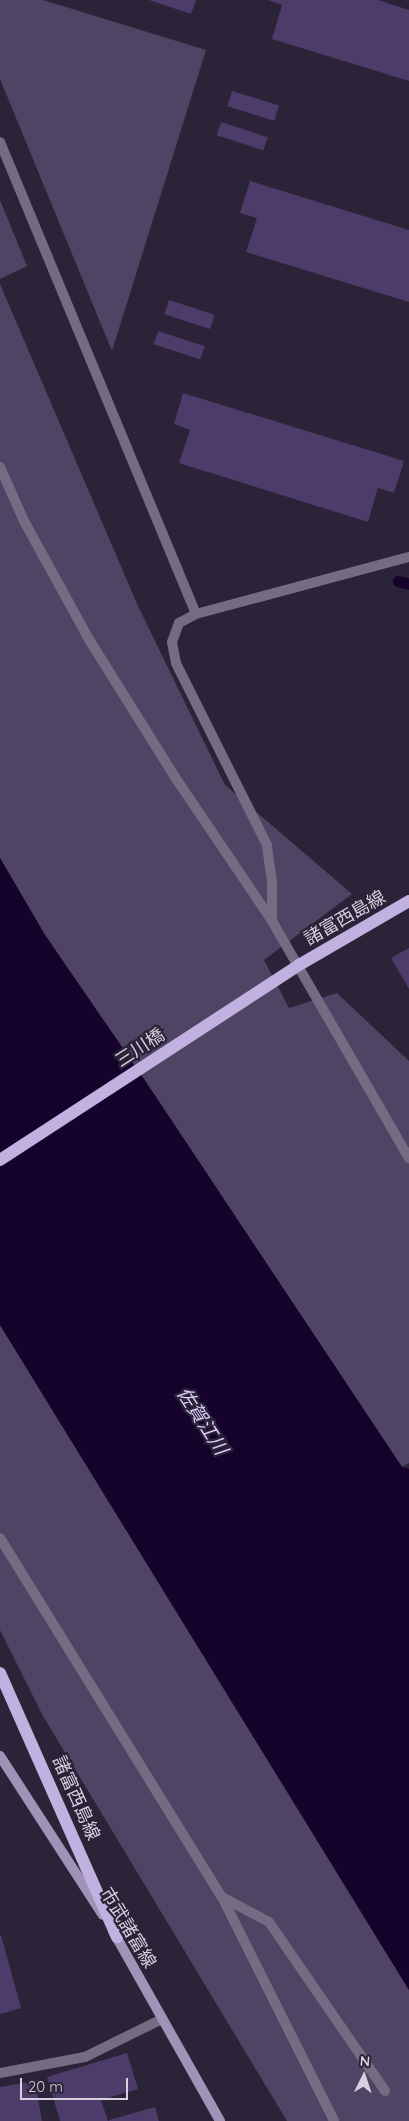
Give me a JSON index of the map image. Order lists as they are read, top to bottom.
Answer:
{
  "streets": {
    "main road": ["諸富西島線", "三川橋", "市武諸富線"]
  },
  "crossings": [
    ["諸富西島線", "三川橋"],
    ["諸富西島線", "市武諸富線"]
  ],
  "water": ["佐賀江川"],
  "scale_bar": "20 m",
  "north": "top"
}
